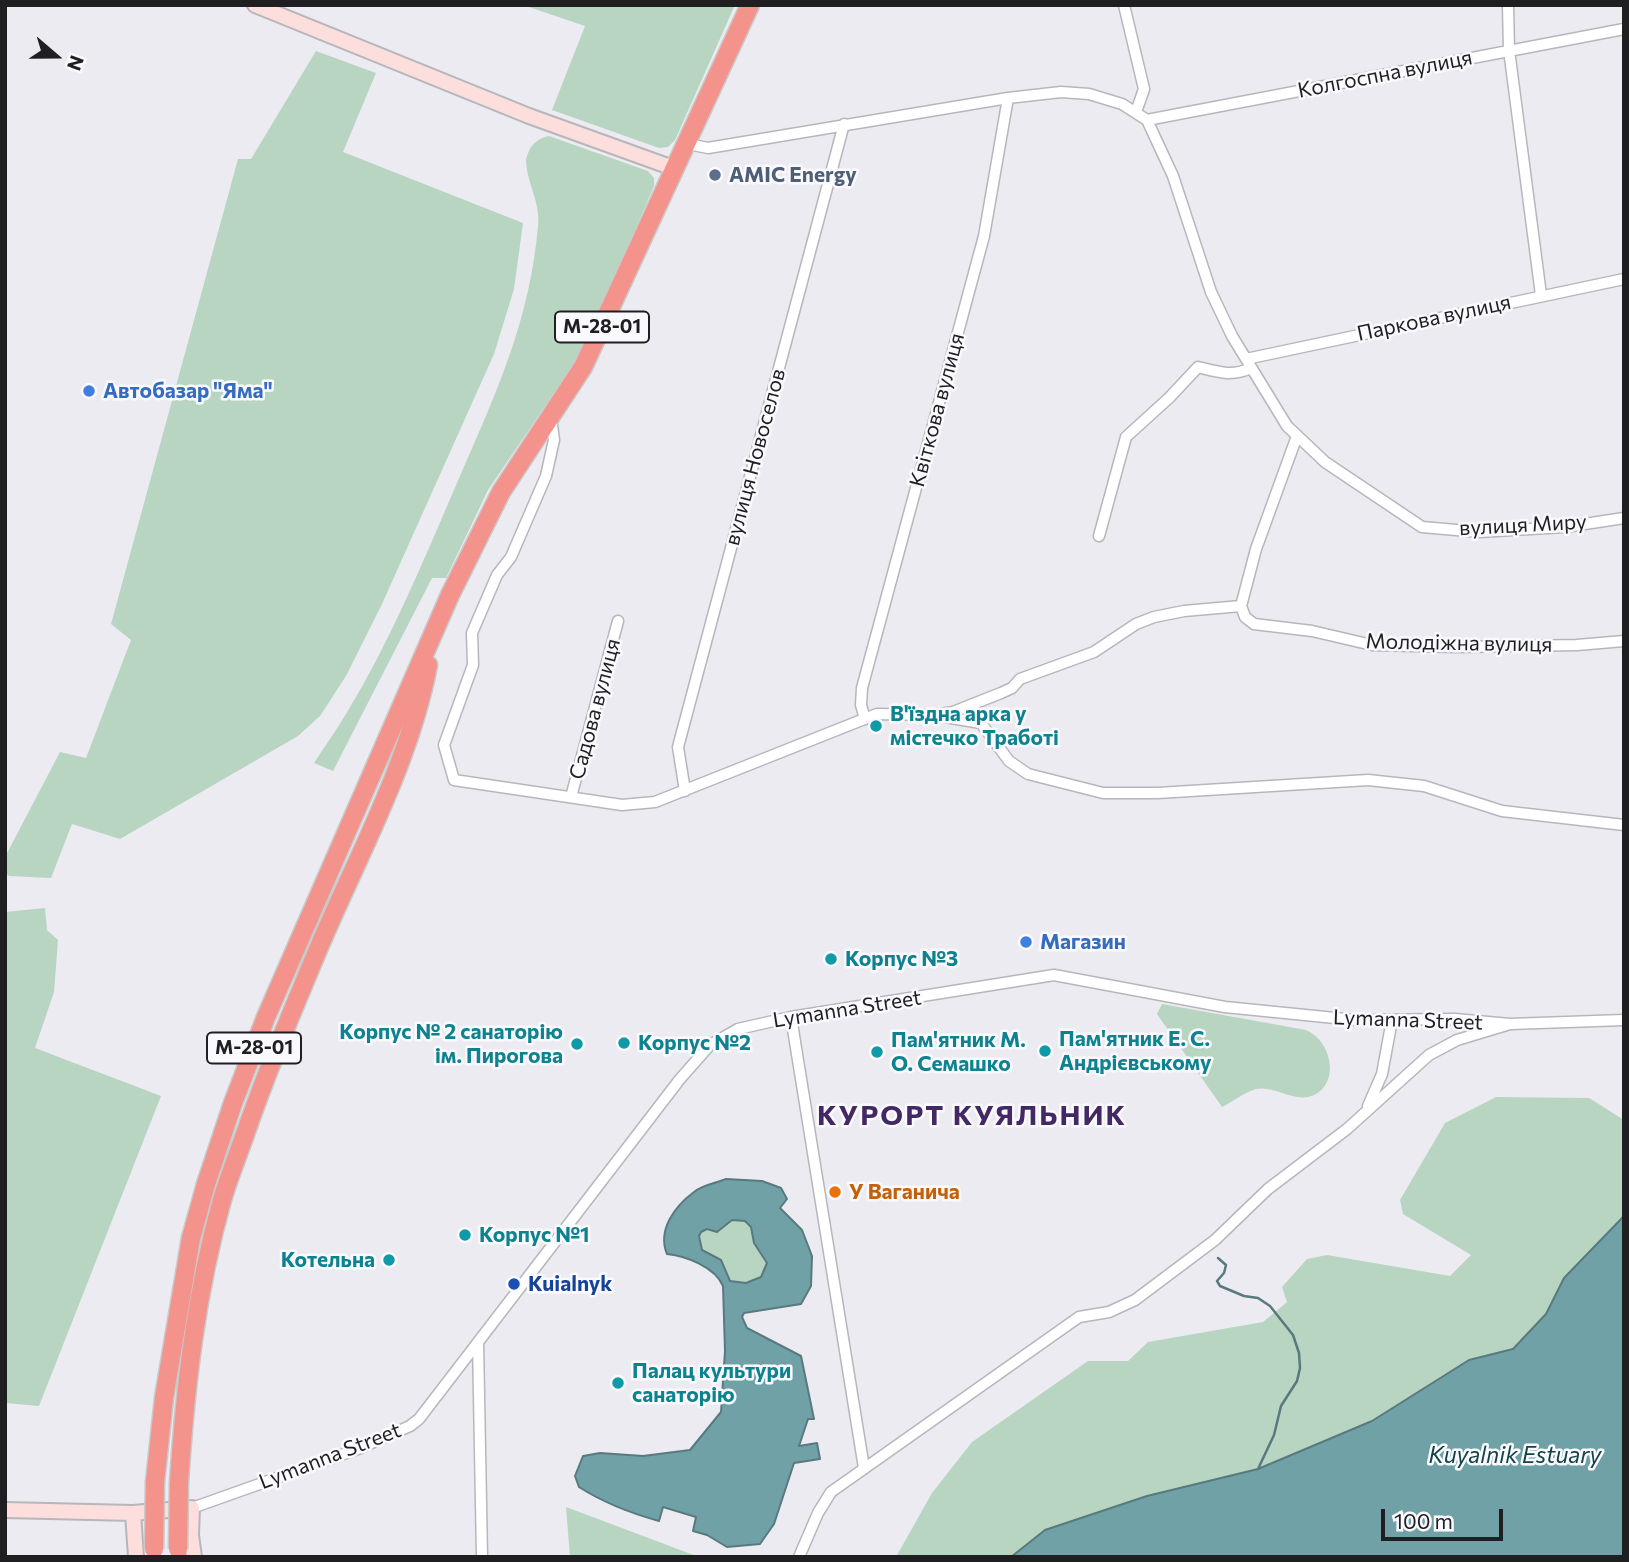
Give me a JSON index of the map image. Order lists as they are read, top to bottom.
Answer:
{
  "streets": {
    "highway": ["М-28-01"],
    "street": [
      "Колгоспна вулиця",
      "Паркова вулиця",
      "Квіткова вулиця",
      "вулиця Новоселов",
      "вулиця Миру",
      "Молодіжна вулиця",
      "Садова вулиця",
      "Lymanna Street"
    ]
  },
  "districts": ["КУРОРТ КУЯЛЬНИК"],
  "water": ["Kuyalnik Estuary"],
  "places": [
    "AMIC Energy",
    "Автобазар \"Яма\"",
    "В'їздна арка у містечко Тработі",
    "Магазин",
    "Корпус №3",
    "Корпус №2",
    "Корпус № 2 санаторію ім. Пирогова",
    "Пам'ятник Е. С. Андрієвському",
    "Пам'ятник М. О. Семашко",
    "У Ваганича",
    "Корпус №1",
    "Котельна",
    "Kuialnyk",
    "Палац культури санаторію"
  ],
  "scale_bar": "100 m",
  "north": "right"
}
